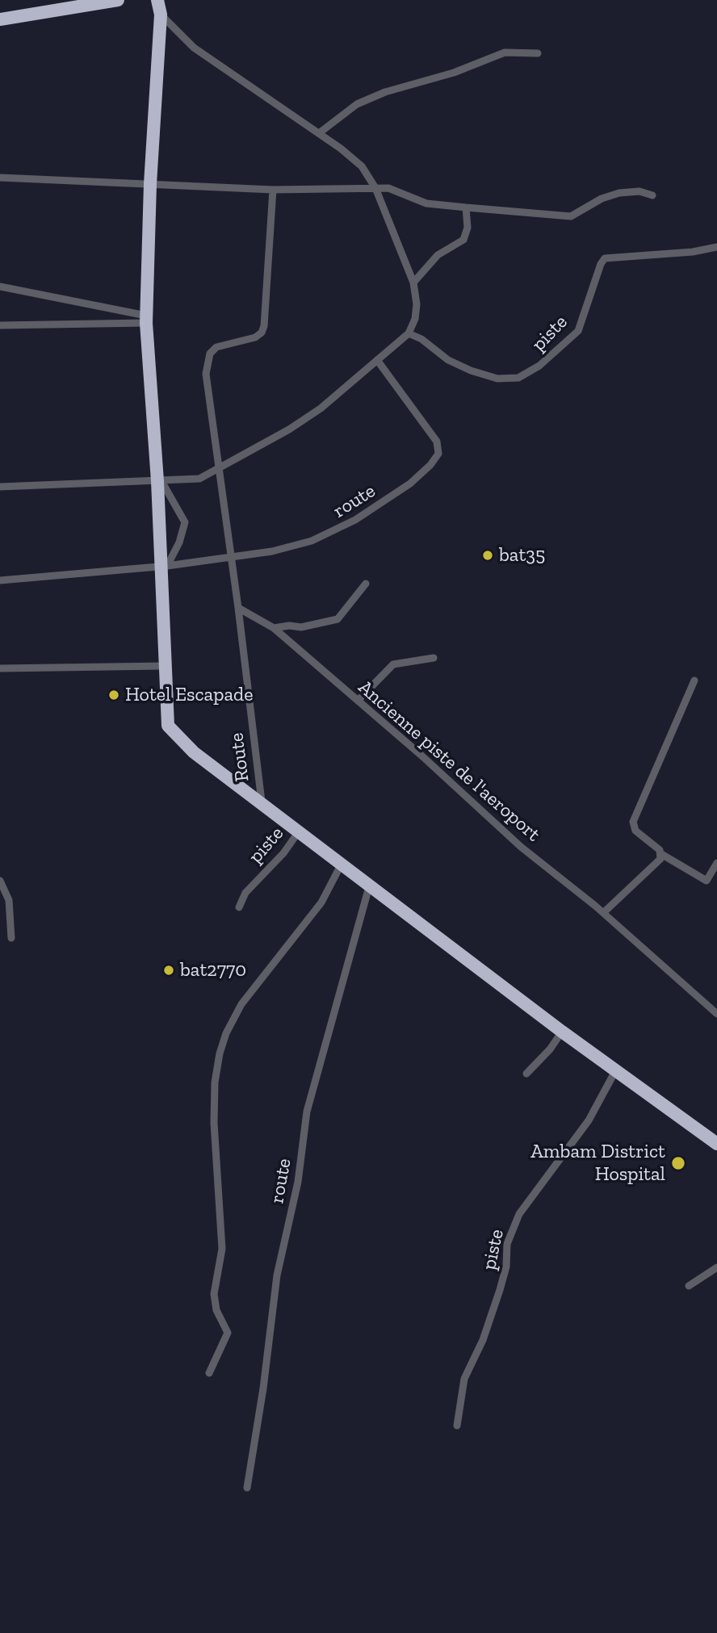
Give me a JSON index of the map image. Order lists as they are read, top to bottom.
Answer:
{
  "streets": {
    "street": [
      "piste",
      "route",
      "Route",
      "Ancienne piste de l'aeroport"
    ]
  },
  "crossings": [
    ["Route", "Ancienne piste de l'aeroport"]
  ],
  "places": [
    "bat35",
    "Hotel Escapade",
    "bat2770",
    "Ambam District Hospital"
  ]
}
